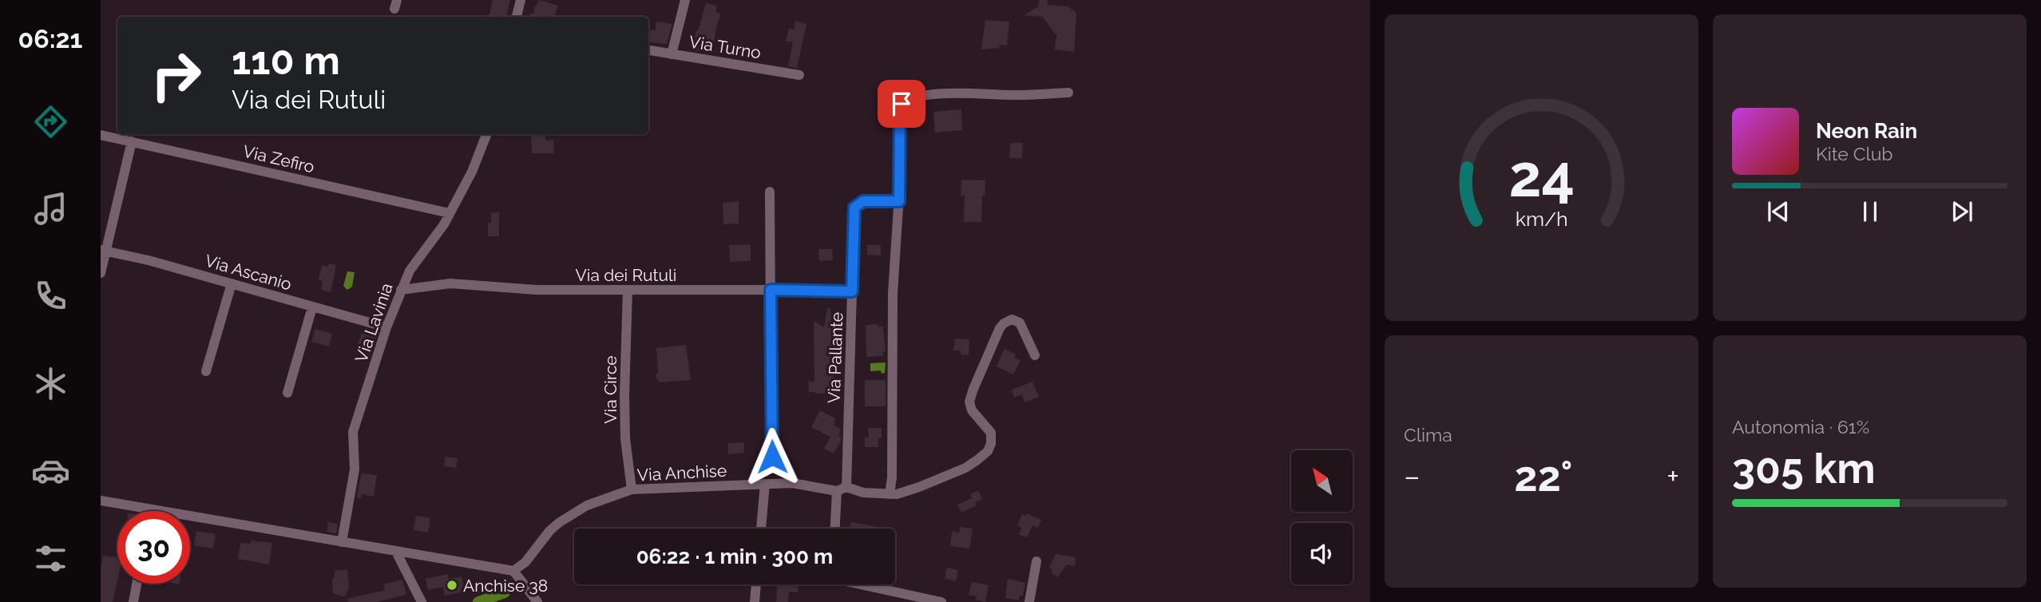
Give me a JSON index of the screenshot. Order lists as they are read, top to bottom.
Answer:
{
  "streets": {
    "street": [
      "Via Turno",
      "Via Zefiro",
      "Via Ascanio",
      "Via dei Rutuli",
      "Via Lavinia",
      "Via Pallante",
      "Via Circe",
      "Via Anchise"
    ]
  },
  "crossings": [
    ["Via Zefiro", "Via Lavinia"],
    ["Via Ascanio", "Via Lavinia"],
    ["Via dei Rutuli", "Via Lavinia"],
    ["Via dei Rutuli", "Via Pallante"],
    ["Via dei Rutuli", "Via Circe"],
    ["Via Pallante", "Via Anchise"],
    ["Via Circe", "Via Anchise"]
  ],
  "places": ["Anchise 38"],
  "north": "top left",
  "page": {
    "tabs": "06:21",
    "turn": ["110 m", "Via dei Rutuli"],
    "song": ["Neon Rain", "Kite Club"],
    "tile": [
      "Clima",
      ["Autonomia · 61%", "305 km"]
    ],
    "heat": ["−", "22°", "+"],
    "limit": "30",
    "trip": "06:22 · 1 min · 300 m",
    "gauge": ["24", "km/h"]
  }
}
